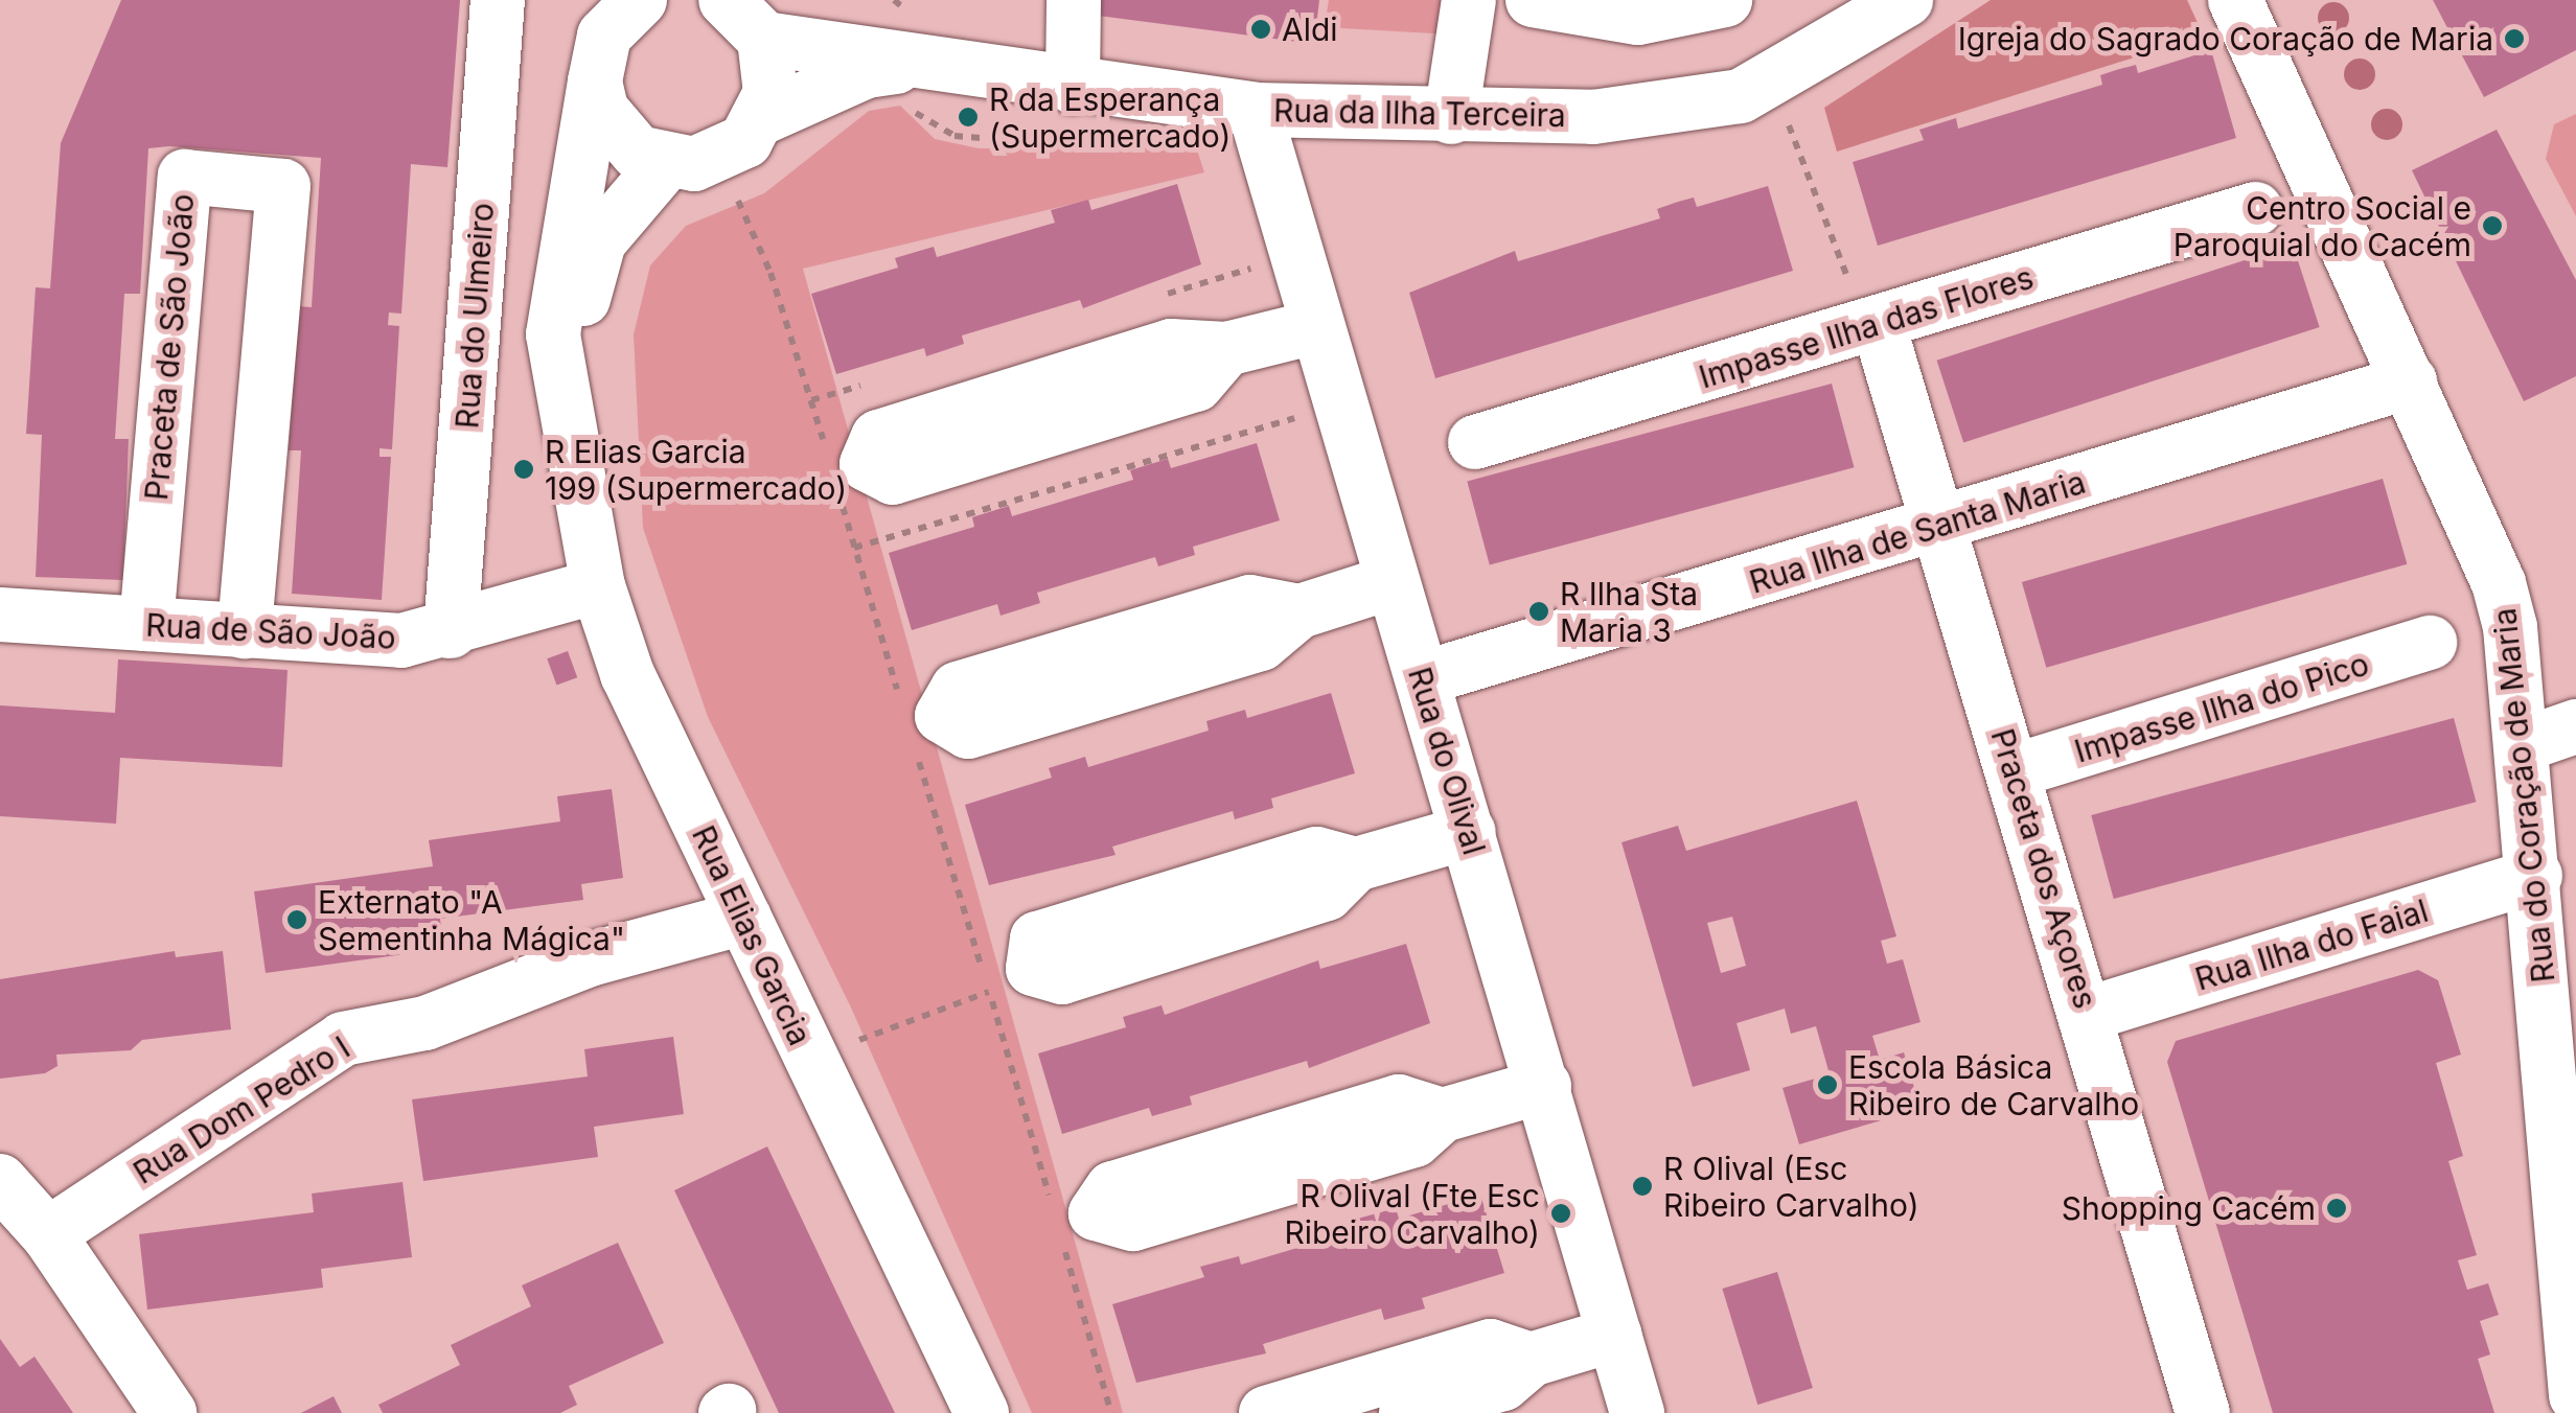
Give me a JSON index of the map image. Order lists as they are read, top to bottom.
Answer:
{
  "streets": {
    "street": [
      "Rua da Ilha Terceira",
      "Rua do Ulmeiro",
      "Impasse Ilha das Flores",
      "Praceta de São João",
      "Rua Ilha de Santa Maria",
      "Rua de São João",
      "Impasse Ilha do Pico",
      "Rua do Olival",
      "Rua do Coração de Maria",
      "Praceta dos Açores",
      "Rua Elias Garcia",
      "Rua Ilha do Faial",
      "Rua Dom Pedro I"
    ]
  },
  "crossings": [
    ["Rua da Ilha Terceira", "Rua do Olival"],
    ["Rua do Ulmeiro", "Rua de São João"],
    ["Impasse Ilha das Flores", "Praceta dos Açores"],
    ["Praceta de São João", "Rua de São João"],
    ["Rua Ilha de Santa Maria", "Rua do Olival"],
    ["Rua Ilha de Santa Maria", "Rua do Coração de Maria"],
    ["Rua Ilha de Santa Maria", "Praceta dos Açores"],
    ["Rua de São João", "Rua Elias Garcia"],
    ["Impasse Ilha do Pico", "Praceta dos Açores"],
    ["Rua do Coração de Maria", "Rua Ilha do Faial"],
    ["Praceta dos Açores", "Rua Ilha do Faial"],
    ["Rua Elias Garcia", "Rua Dom Pedro I"]
  ],
  "places": [
    "Aldi",
    "Igreja do Sagrado Coração de Maria",
    "R da Esperança (Supermercado)",
    "Centro Social e Paroquial do Cacém",
    "R Elias Garcia 199 (Supermercado)",
    "R Ilha Sta Maria 3",
    "Externato \"A Sementinha Mágica\"",
    "Escola Básica Ribeiro de Carvalho",
    "R Olival (Esc Ribeiro Carvalho)",
    "Shopping Cacém",
    "R Olival (Fte Esc Ribeiro Carvalho)"
  ]
}
